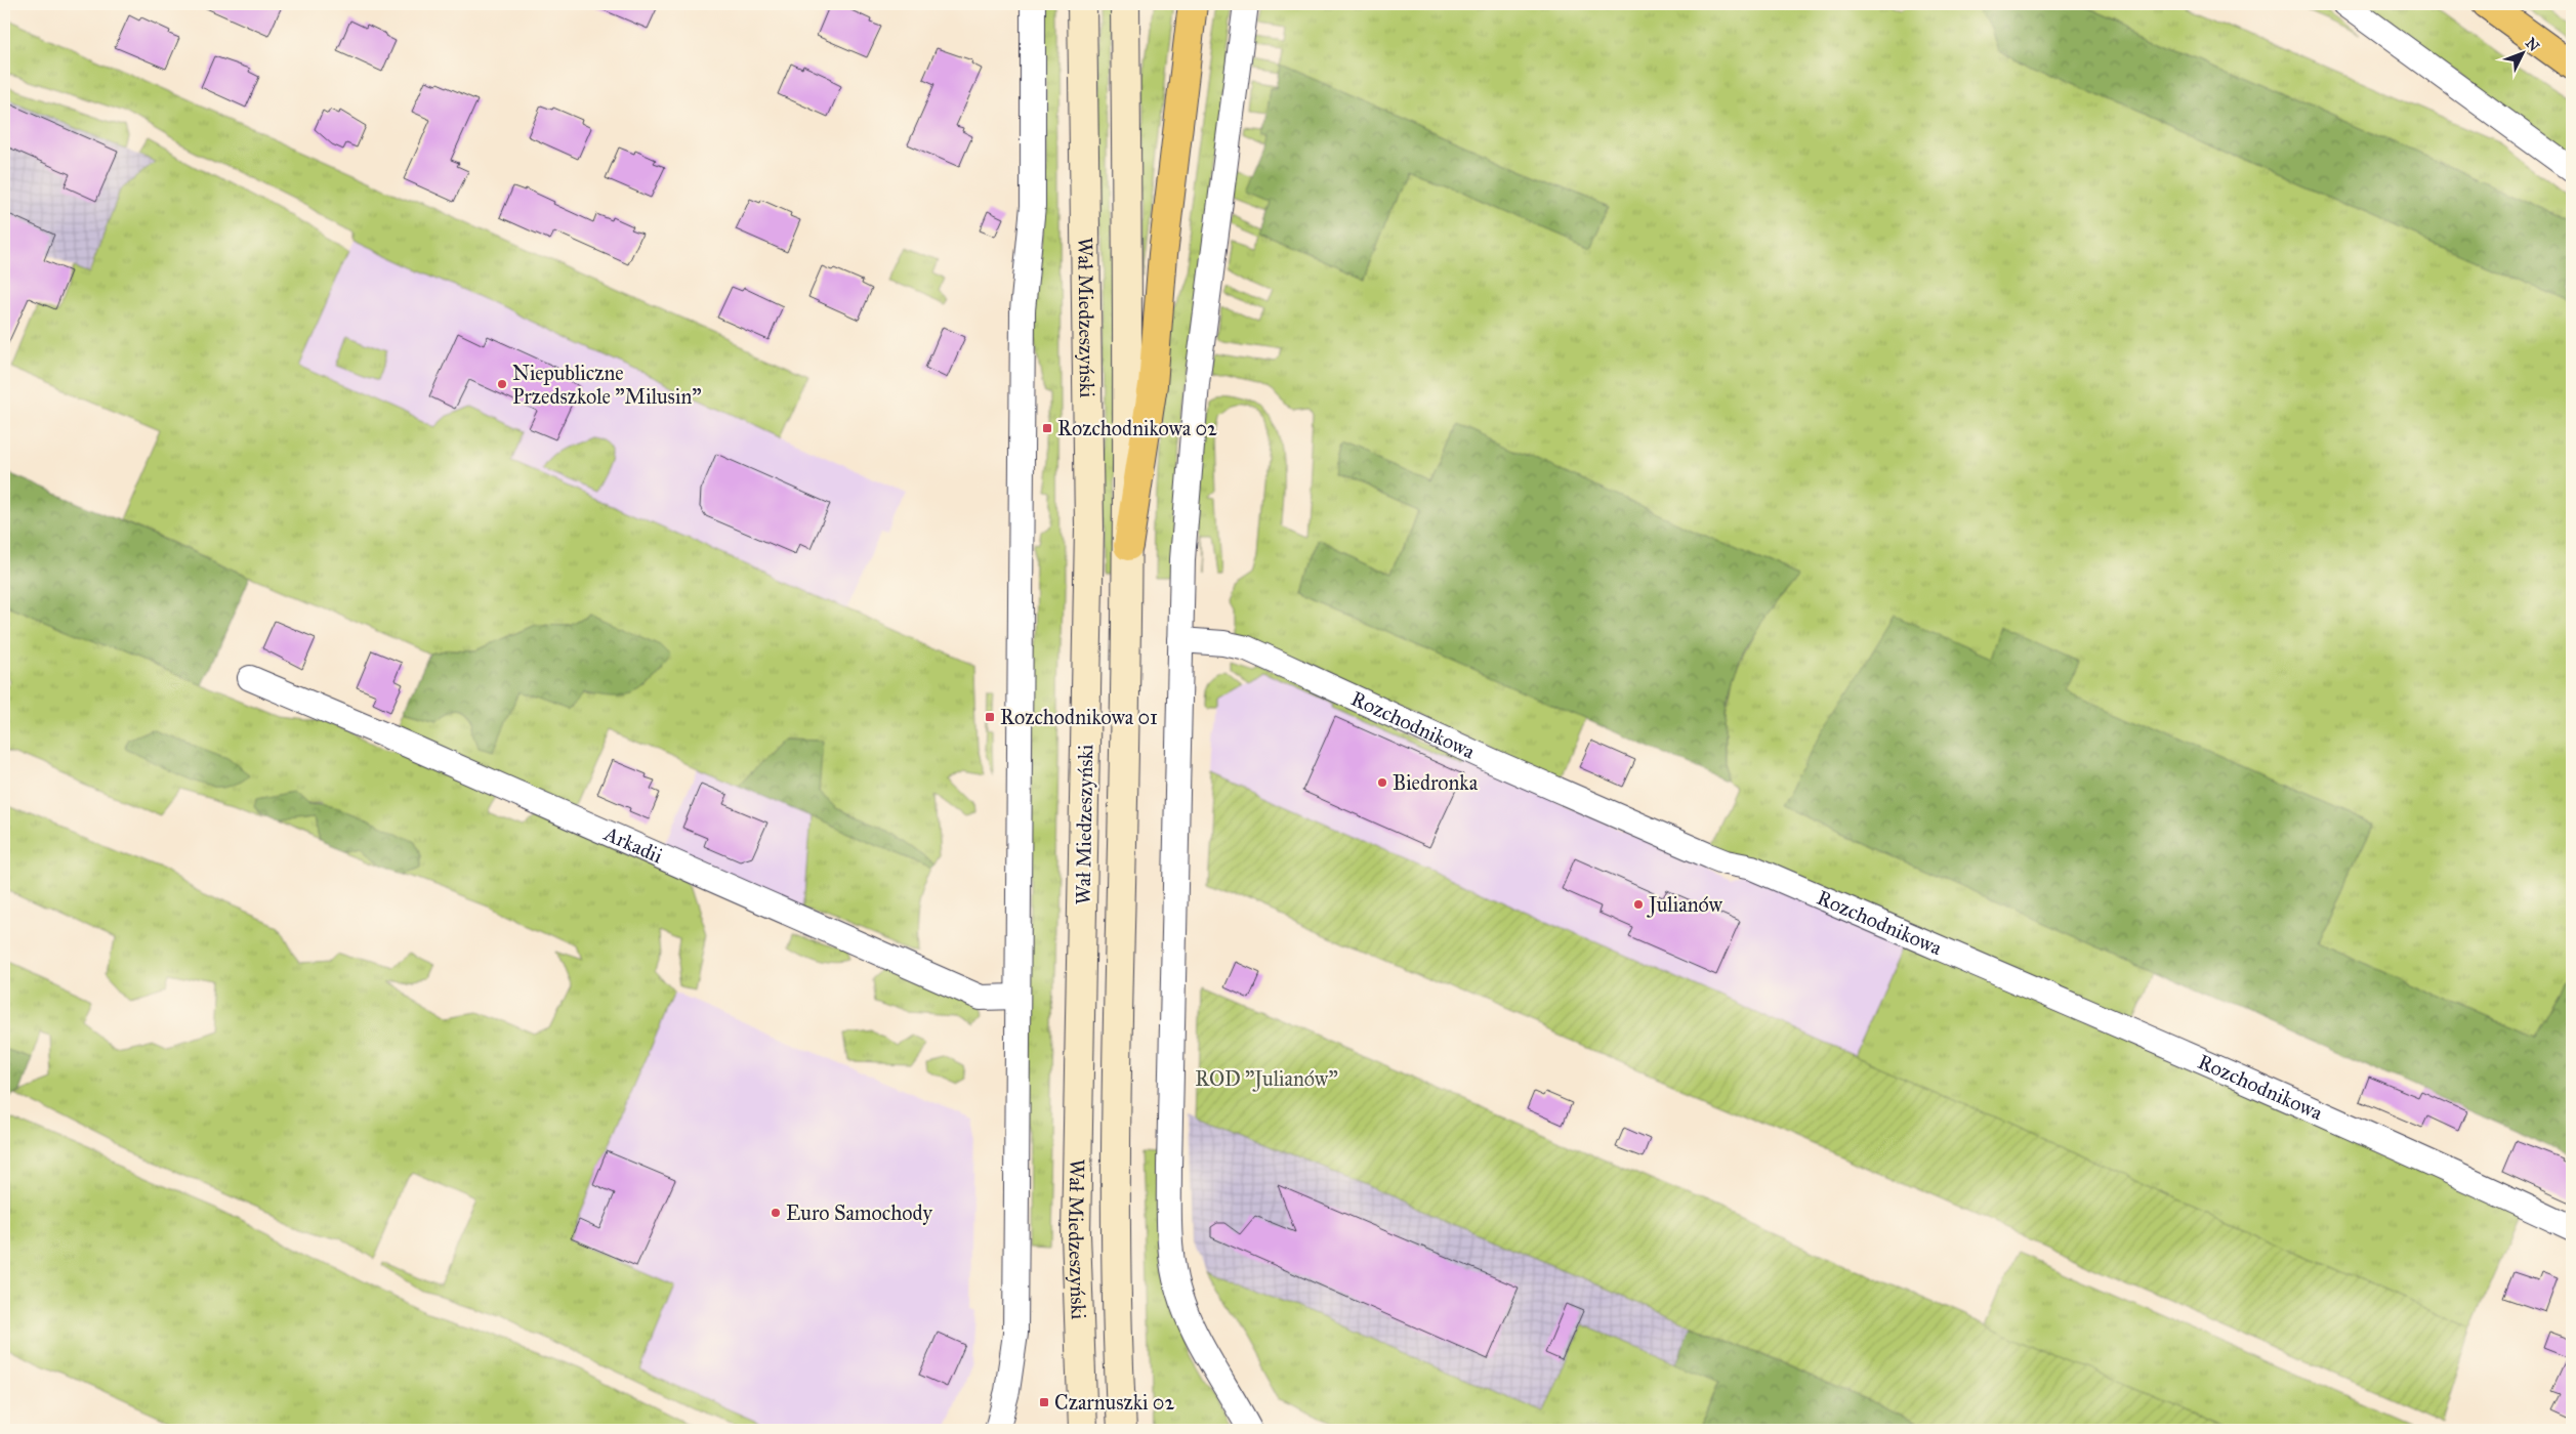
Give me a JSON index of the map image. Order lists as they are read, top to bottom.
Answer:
{
  "streets": {
    "main road": ["Wał Miedzeszyński"],
    "street": ["Rozchodnikowa", "Arkadii"]
  },
  "parks": ["ROD \"Julianów\""],
  "places": {
    "other": [
      "Niepubliczne Przedszkole \"Milusin\"",
      "Biedronka",
      "Julianów",
      "Euro Samochody"
    ],
    "transit": ["Rozchodnikowa 02", "Rozchodnikowa 01", "Czarnuszki 02"]
  },
  "north": "top right"
}
